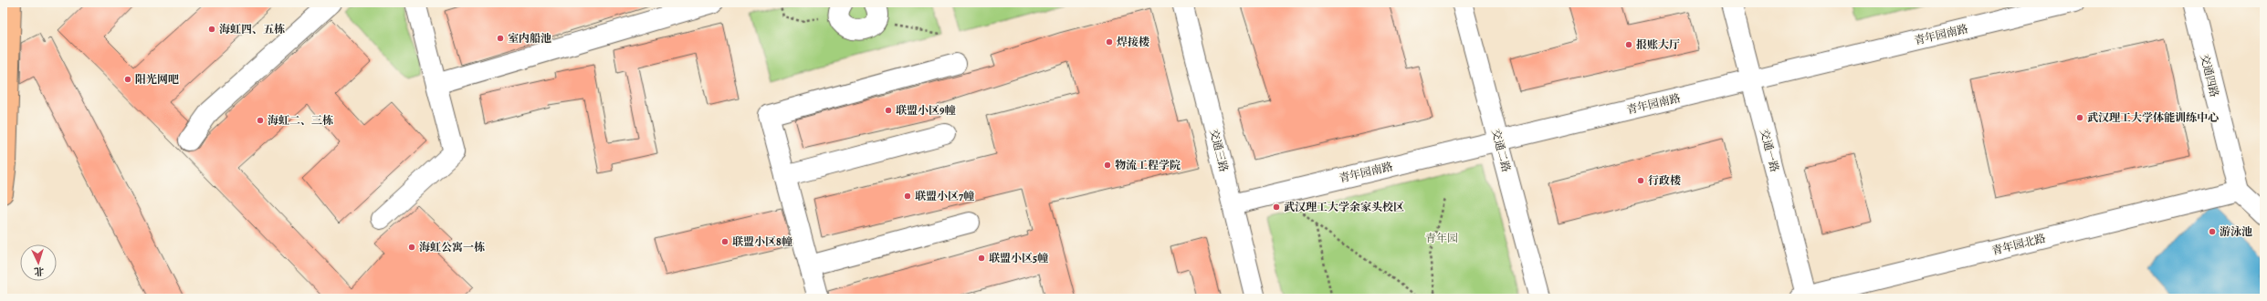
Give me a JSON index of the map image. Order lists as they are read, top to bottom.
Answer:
{
  "streets": {
    "street": [
      "青年园南路",
      "交通四路",
      "交通三路",
      "交通二路",
      "交通一路",
      "青年园北路"
    ]
  },
  "crossings": [
    ["青年园南路", "交通三路"],
    ["青年园南路", "交通二路"],
    ["青年园南路", "交通一路"],
    ["交通四路", "青年园北路"],
    ["交通一路", "青年园北路"]
  ],
  "parks": ["青年园"],
  "places": [
    "海虹四、五栋",
    "室内船池",
    "焊接楼",
    "报账大厅",
    "阳光网吧",
    "联盟小区9幢",
    "武汉理工大学体能训练中心",
    "海虹二、三栋",
    "物流工程学院",
    "行政楼",
    "联盟小区7幢",
    "武汉理工大学余家头校区",
    "游泳池",
    "联盟小区8幢",
    "海虹公寓一栋",
    "联盟小区5幢"
  ],
  "north": "bottom"
}
